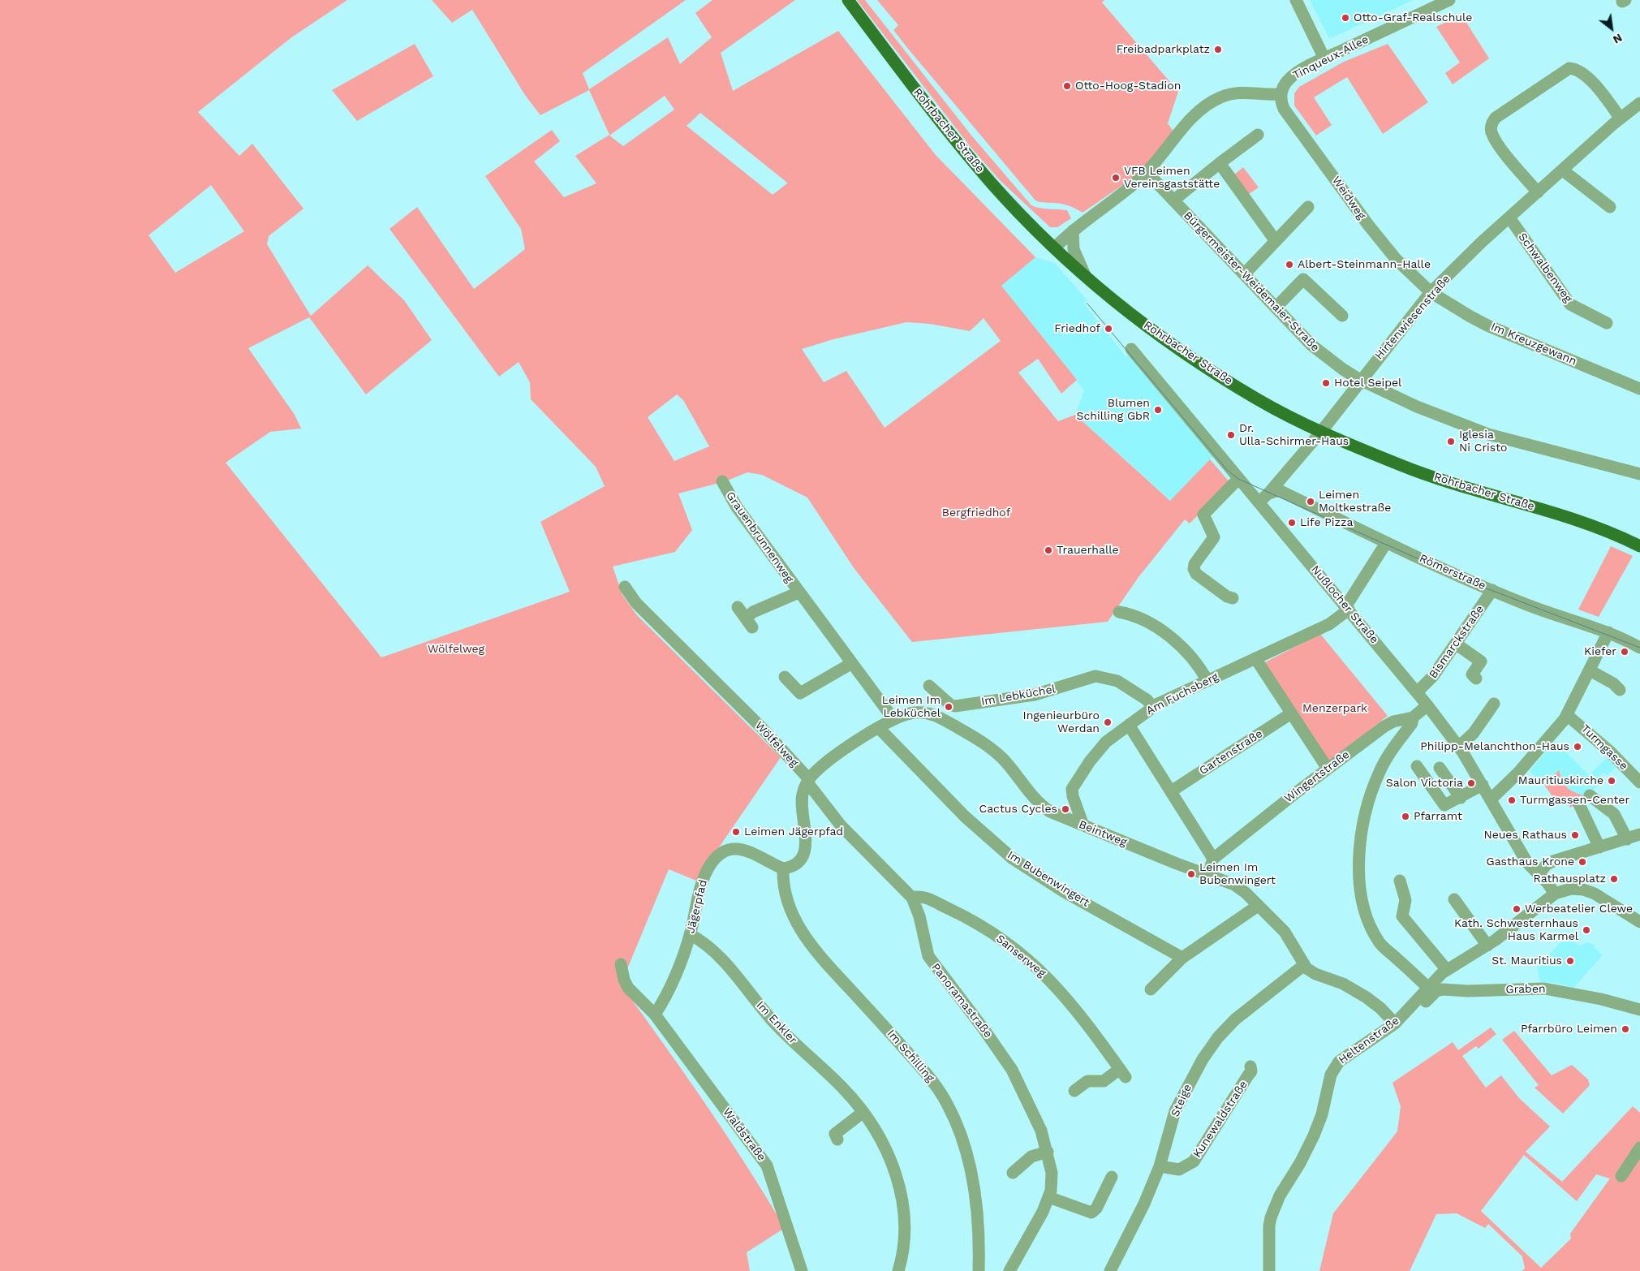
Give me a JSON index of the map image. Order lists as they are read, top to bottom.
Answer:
{
  "streets": {
    "main road": ["Rohrbacher Straße"],
    "street": [
      "Tinqueux-Allee",
      "Weidweg",
      "Schwalbenweg",
      "Bürgermeister-Weidemaier-Straße",
      "Hirtenwiesenstraße",
      "Im Kreuzgewann",
      "Grauenbrunnenweg",
      "Römerstraße",
      "Nußlocher Straße",
      "Bismarckstraße",
      "Am Fuchsberg",
      "Im Lebküchel",
      "Wölfelweg",
      "Turmgasse",
      "Gartenstraße",
      "Wingertstraße",
      "Beintweg",
      "Im Bubenwingert",
      "Jägerpfad",
      "Sanserweg",
      "Graben",
      "Panoramastraße",
      "Im Enkler",
      "Heltenstraße",
      "Im Schilling",
      "Steige",
      "Kunewaldstraße",
      "Waldstraße"
    ]
  },
  "crossings": [
    ["Tinqueux-Allee", "Weidweg"],
    ["Rohrbacher Straße", "Hirtenwiesenstraße"],
    ["Weidweg", "Hirtenwiesenstraße"],
    ["Weidweg", "Im Kreuzgewann"],
    ["Schwalbenweg", "Hirtenwiesenstraße"],
    ["Bürgermeister-Weidemaier-Straße", "Hirtenwiesenstraße"],
    ["Hirtenwiesenstraße", "Im Kreuzgewann"],
    ["Hirtenwiesenstraße", "Römerstraße"],
    ["Hirtenwiesenstraße", "Nußlocher Straße"],
    ["Grauenbrunnenweg", "Beintweg"],
    ["Römerstraße", "Bismarckstraße"],
    ["Römerstraße", "Am Fuchsberg"],
    ["Nußlocher Straße", "Bismarckstraße"],
    ["Nußlocher Straße", "Am Fuchsberg"],
    ["Nußlocher Straße", "Wingertstraße"],
    ["Nußlocher Straße", "Heltenstraße"],
    ["Am Fuchsberg", "Im Lebküchel"],
    ["Am Fuchsberg", "Beintweg"],
    ["Wölfelweg", "Beintweg"],
    ["Wölfelweg", "Panoramastraße"],
    ["Beintweg", "Im Bubenwingert"],
    ["Beintweg", "Panoramastraße"],
    ["Beintweg", "Heltenstraße"],
    ["Beintweg", "Steige"],
    ["Jägerpfad", "Im Enkler"],
    ["Jägerpfad", "Im Schilling"],
    ["Jägerpfad", "Waldstraße"],
    ["Sanserweg", "Panoramastraße"],
    ["Graben", "Heltenstraße"],
    ["Steige", "Kunewaldstraße"]
  ],
  "parks": ["Bergfriedhof", "Wölfelweg", "Menzerpark"],
  "places": [
    "Otto-Graf-Realschule",
    "Freibadparkplatz",
    "Otto-Hoog-Stadion",
    "VFB Leimen Vereinsgaststätte",
    "Albert-Steinmann-Halle",
    "Friedhof",
    "Hotel Seipel",
    "Blumen Schilling GbR",
    "Dr. Ulla-Schirmer-Haus",
    "Iglesia Ni Cristo",
    "Leimen Moltkestraße",
    "Life Pizza",
    "Trauerhalle",
    "Kiefer",
    "Leimen Im Lebküchel",
    "Ingenieurbüro Werdan",
    "Philipp-Melanchthon-Haus",
    "Mauritiuskirche",
    "Salon Victoria",
    "Turmgassen-Center",
    "Cactus Cycles",
    "Pfarramt",
    "Leimen Jägerpfad",
    "Neues Rathaus",
    "Gasthaus Krone",
    "Leimen Im Bubenwingert",
    "Rathausplatz",
    "Werbeatelier Clewe",
    "Kath. Schwesternhaus Haus Karmel",
    "St. Mauritius",
    "Pfarrbüro Leimen"
  ],
  "north": "bottom right"
}
